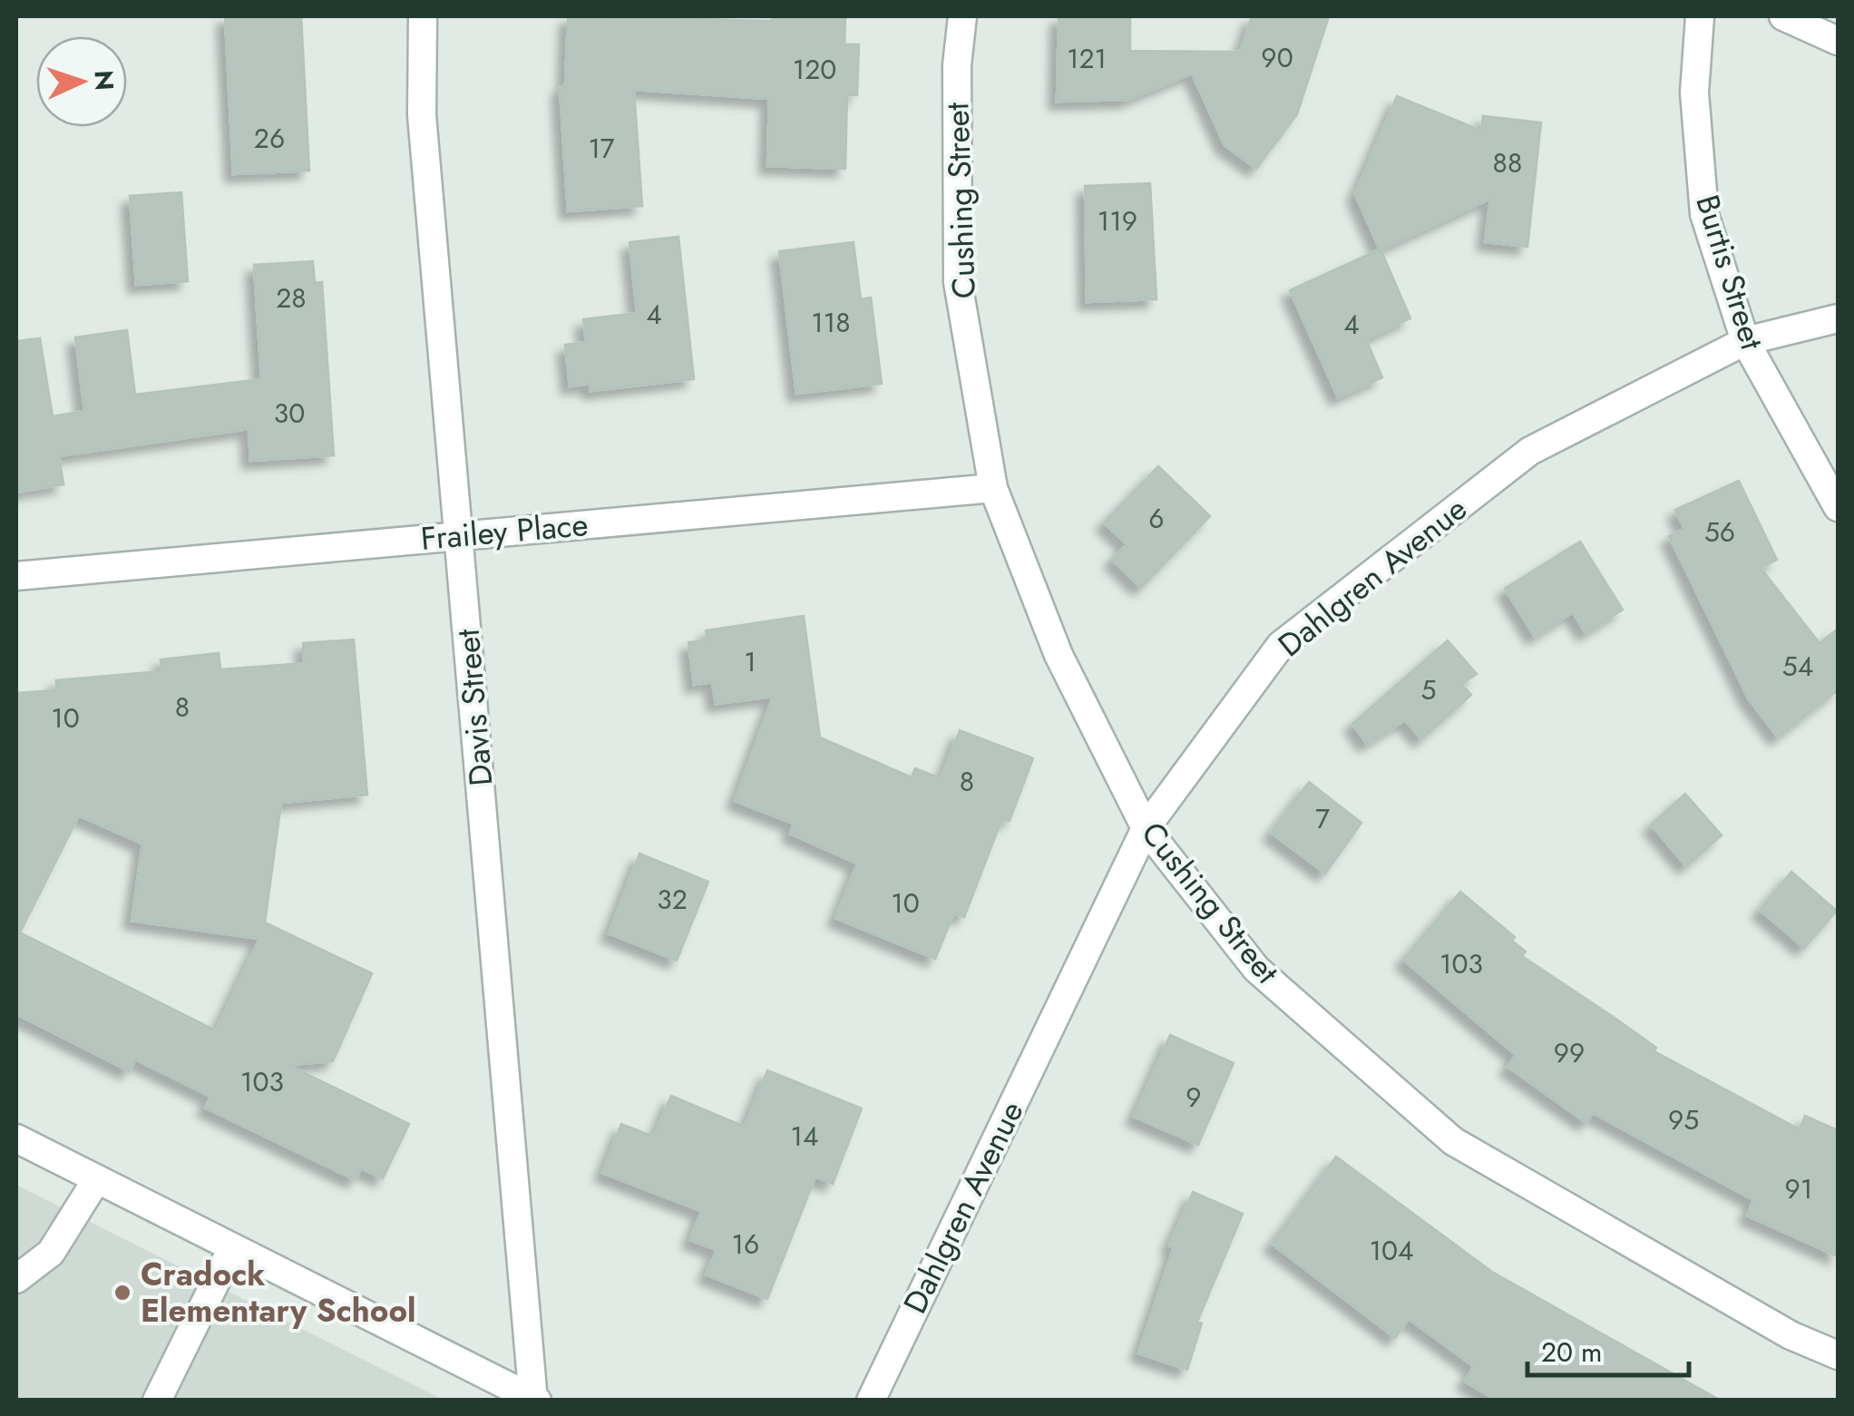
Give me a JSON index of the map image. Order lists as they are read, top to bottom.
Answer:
{
  "streets": {
    "street": [
      "Cushing Street",
      "Burtis Street",
      "Frailey Place",
      "Dahlgren Avenue",
      "Davis Street"
    ]
  },
  "crossings": [
    ["Cushing Street", "Frailey Place"],
    ["Cushing Street", "Dahlgren Avenue"],
    ["Burtis Street", "Dahlgren Avenue"],
    ["Frailey Place", "Davis Street"]
  ],
  "places": ["Cradock Elementary School"],
  "house_numbers": [
    "90",
    "121",
    "120",
    "26",
    "17",
    "88",
    "119",
    "28",
    "4",
    "118",
    "4",
    "30",
    "6",
    "56",
    "1",
    "54",
    "5",
    "8",
    "10",
    "8",
    "7",
    "32",
    "10",
    "103",
    "99",
    "103",
    "9",
    "95",
    "14",
    "91",
    "16",
    "104"
  ],
  "scale_bar": "20 m",
  "north": "right"
}
